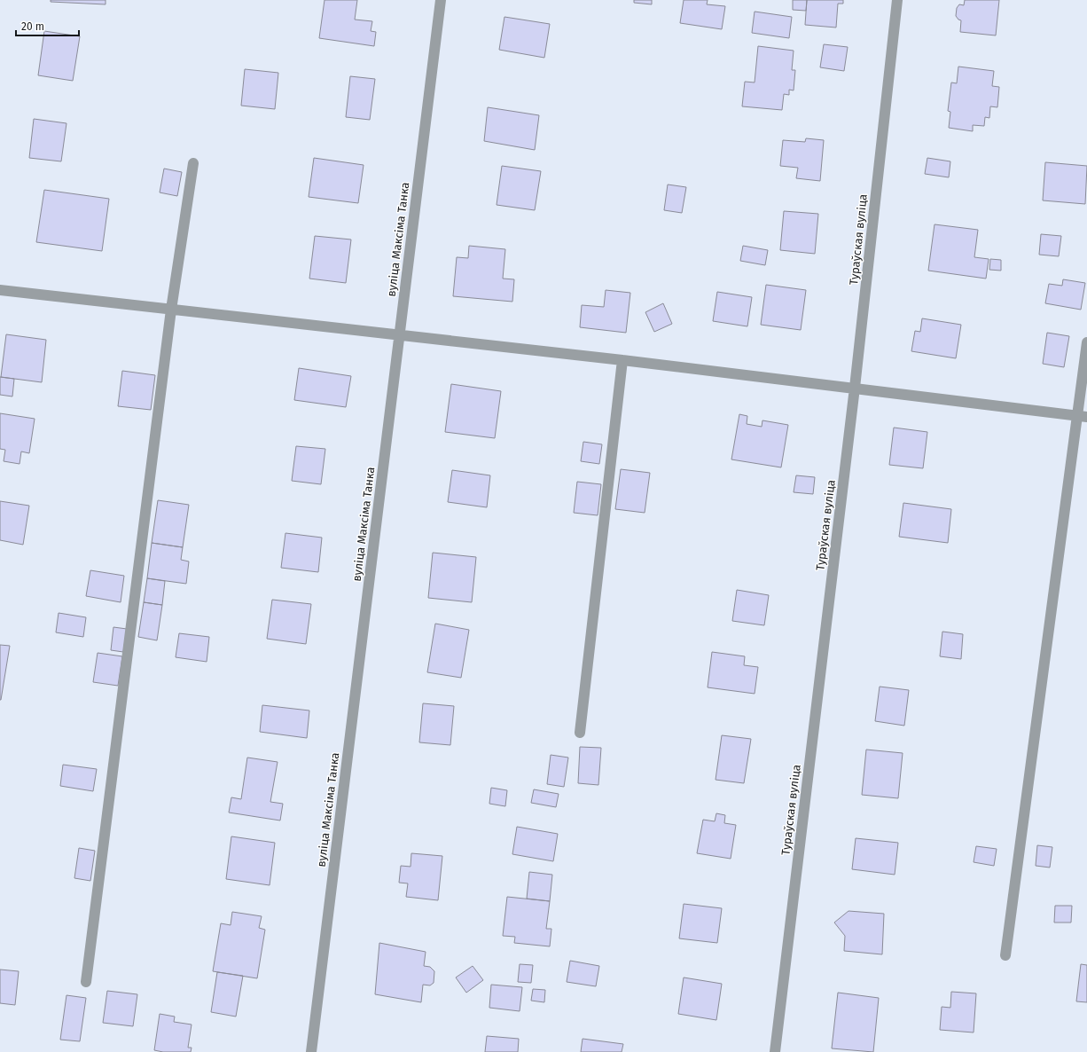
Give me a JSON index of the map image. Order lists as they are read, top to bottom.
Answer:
{
  "streets": {
    "street": ["вуліца Максіма Танка", "Тураўская вуліца"]
  },
  "scale_bar": "20 m"
}
